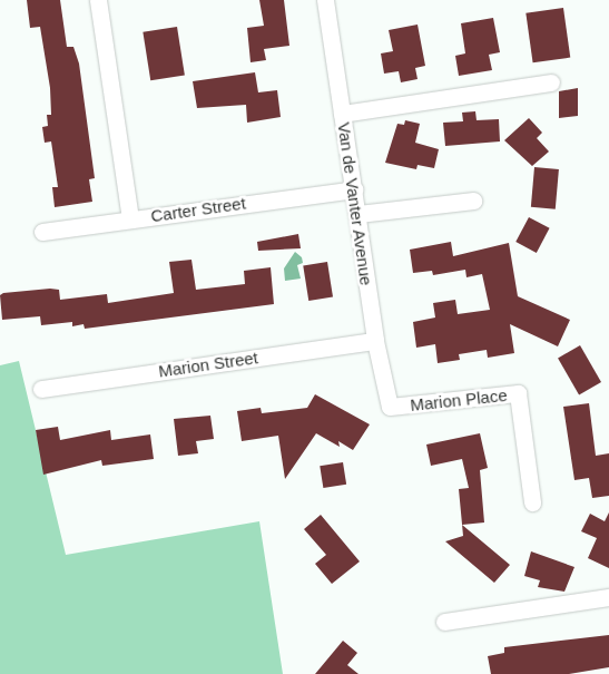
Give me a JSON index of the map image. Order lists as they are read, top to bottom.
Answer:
{
  "streets": {
    "street": [
      "Van de Vanter Avenue",
      "Carter Street",
      "Marion Street",
      "Marion Place"
    ]
  },
  "crossings": [
    ["Van de Vanter Avenue", "Carter Street"],
    ["Van de Vanter Avenue", "Marion Street"],
    ["Van de Vanter Avenue", "Marion Place"]
  ]
}
